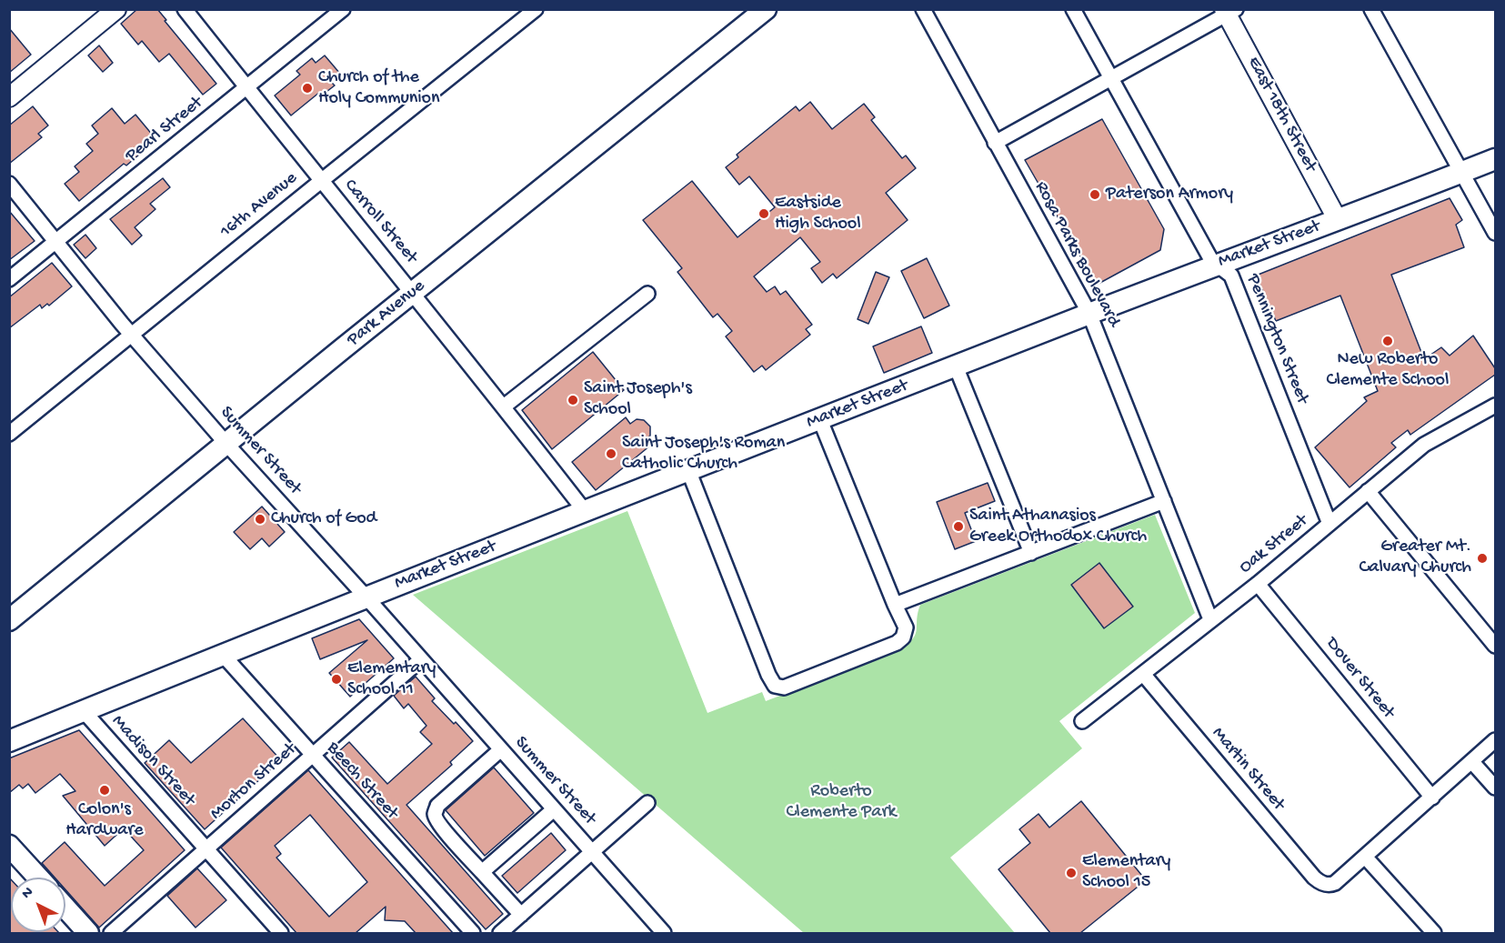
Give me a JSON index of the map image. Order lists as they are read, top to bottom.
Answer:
{
  "streets": {
    "main road": ["Market Street", "Park Avenue"],
    "street": [
      "East 18th Street",
      "Pearl Street",
      "16th Avenue",
      "Carroll Street",
      "Rosa Parks Boulevard",
      "Pennington Street",
      "Summer Street",
      "Oak Street",
      "Dover Street",
      "Madison Street",
      "Martin Street",
      "Beech Street",
      "Morton Street"
    ]
  },
  "crossings": [
    ["East 18th Street", "Market Street"],
    ["Pearl Street", "Carroll Street"],
    ["Pearl Street", "Summer Street"],
    ["16th Avenue", "Carroll Street"],
    ["16th Avenue", "Summer Street"],
    ["Carroll Street", "Market Street"],
    ["Carroll Street", "Park Avenue"],
    ["Market Street", "Rosa Parks Boulevard"],
    ["Market Street", "Pennington Street"],
    ["Market Street", "Summer Street"],
    ["Market Street", "Madison Street"],
    ["Market Street", "Beech Street"],
    ["Rosa Parks Boulevard", "Oak Street"],
    ["Park Avenue", "Summer Street"],
    ["Pennington Street", "Oak Street"],
    ["Summer Street", "Morton Street"],
    ["Oak Street", "Dover Street"],
    ["Oak Street", "Martin Street"],
    ["Madison Street", "Morton Street"],
    ["Beech Street", "Morton Street"]
  ],
  "parks": ["Roberto Clemente Park"],
  "places": [
    "Church of the Holy Communion",
    "Paterson Armory",
    "Eastside High School",
    "New Roberto Clemente School",
    "Saint Joseph's School",
    "Saint Joseph's Roman Catholic Church",
    "Church of God",
    "Saint Athanasios Greek Orthodox Church",
    "Greater Mt. Calvary Church",
    "Elementary School 11",
    "Colon's Hardware",
    "Elementary School 15"
  ],
  "north": "top left"
}
